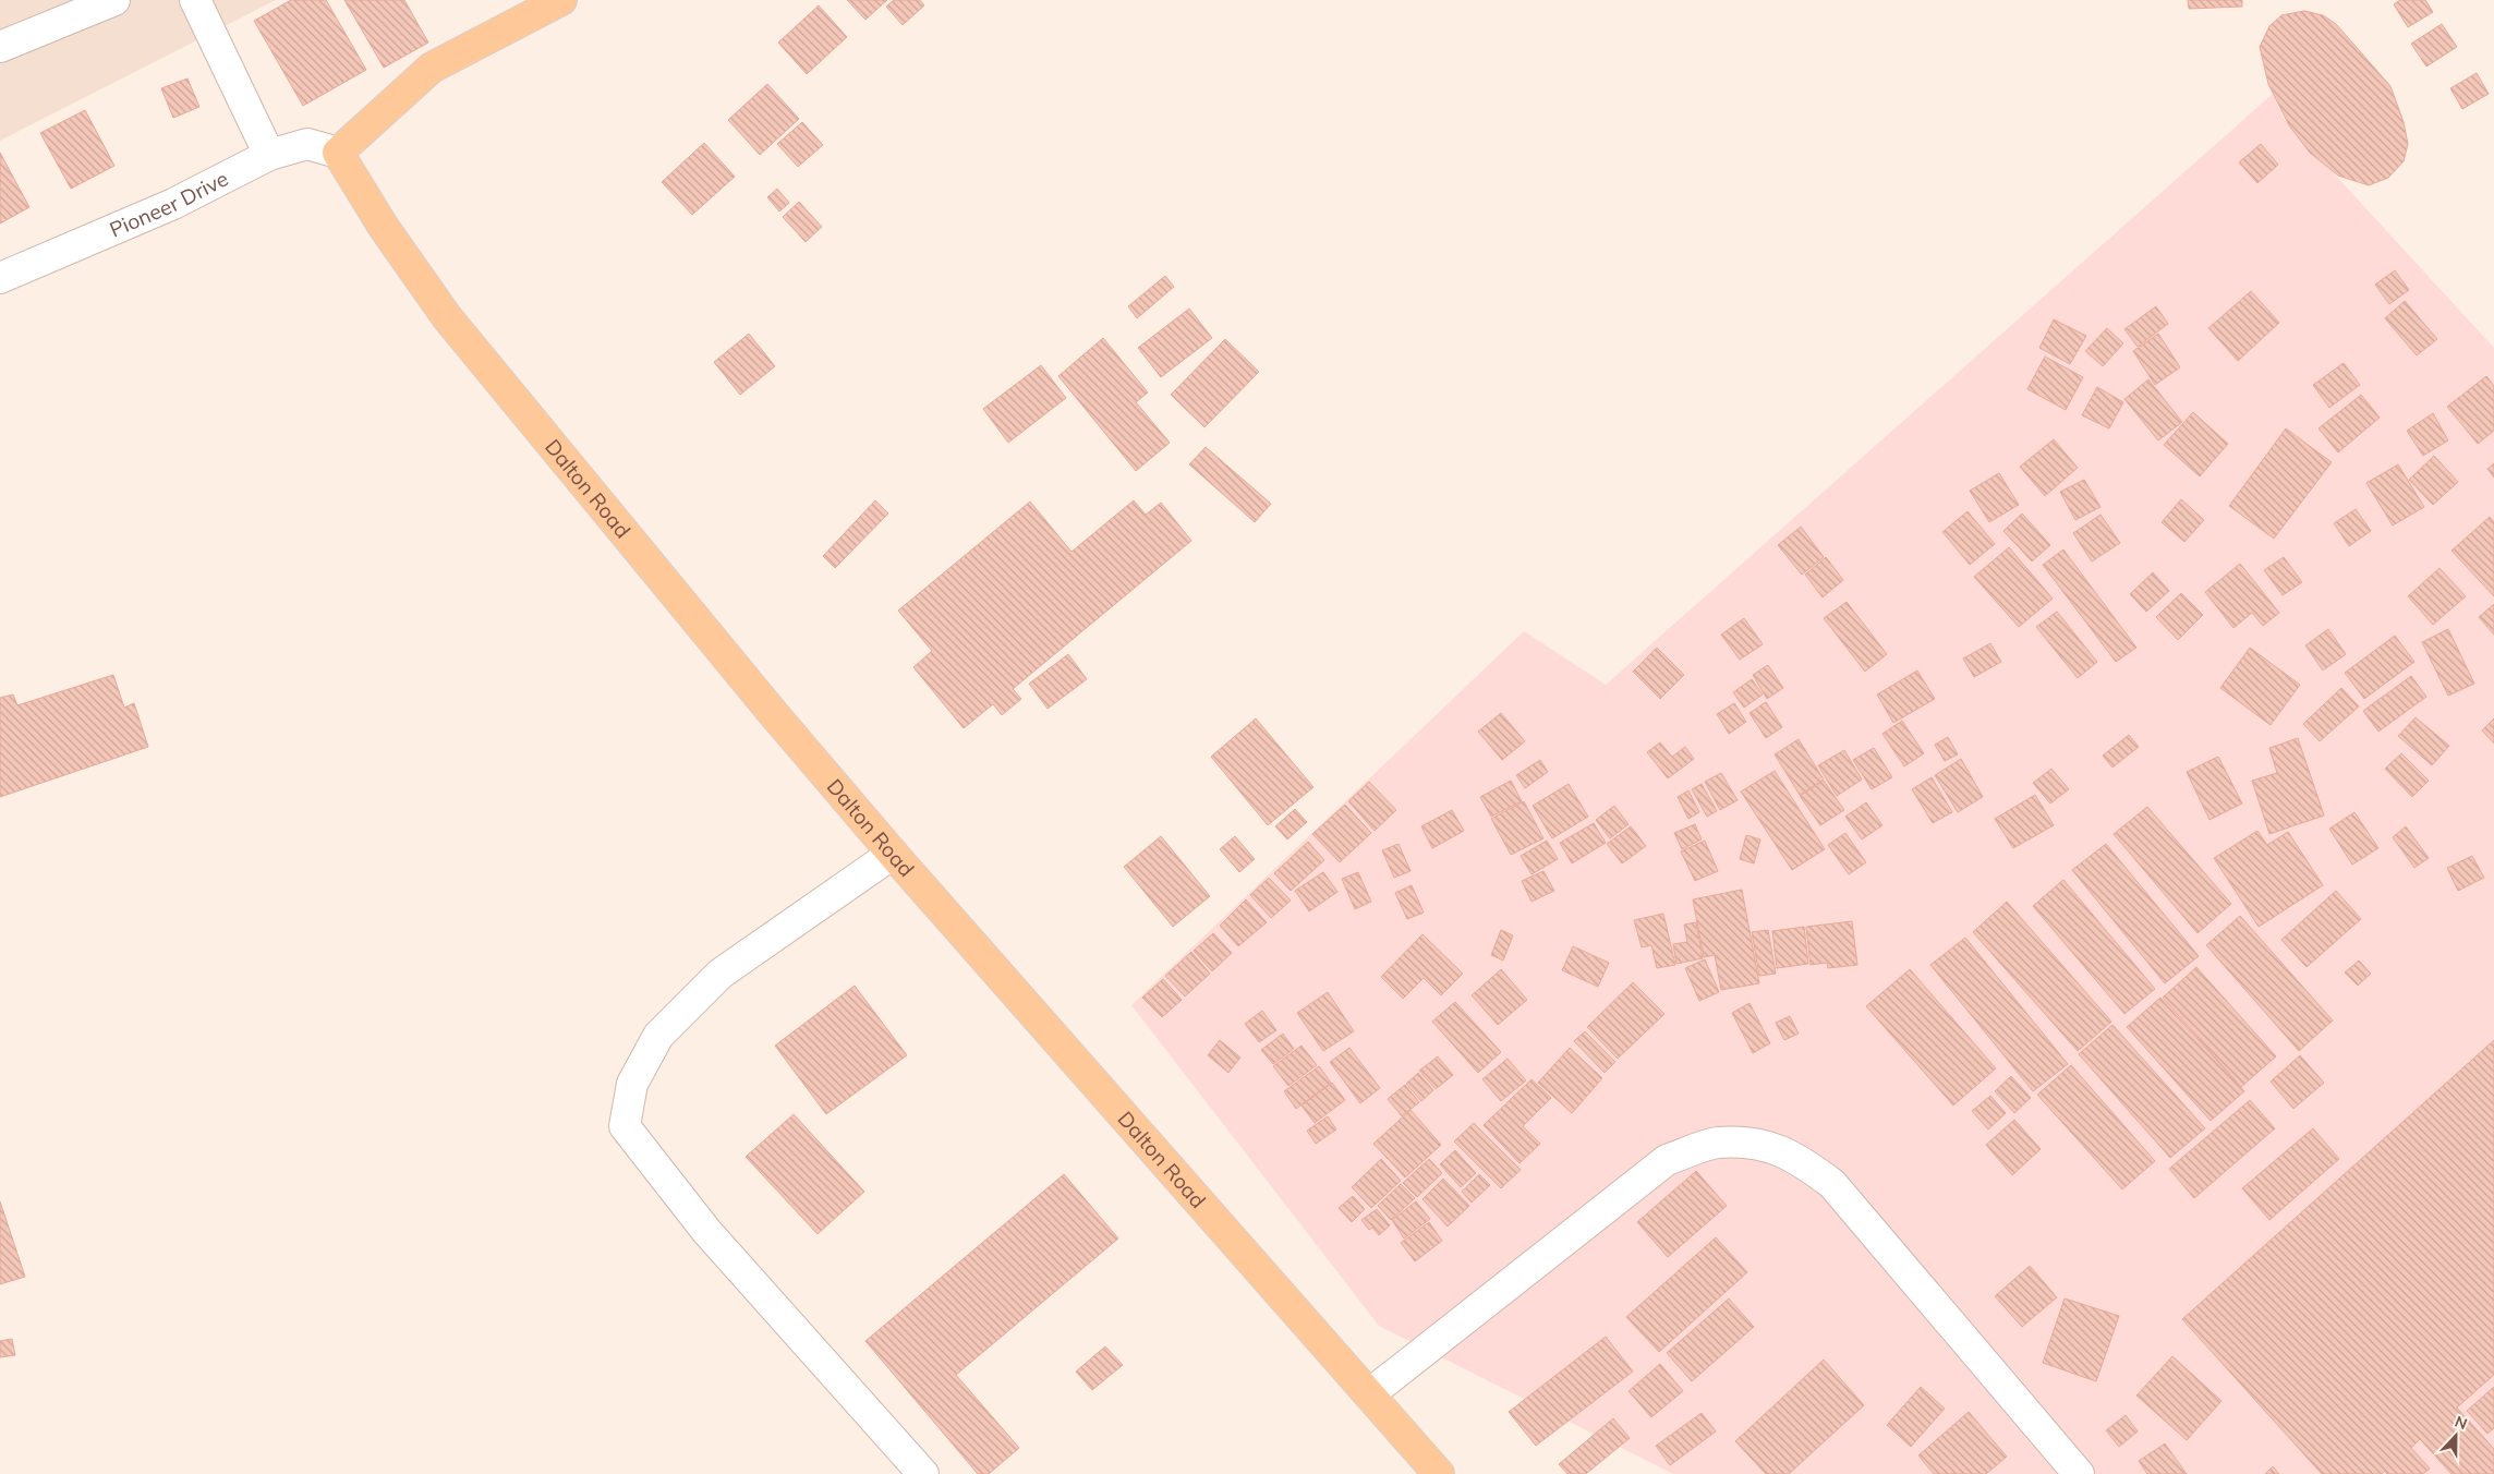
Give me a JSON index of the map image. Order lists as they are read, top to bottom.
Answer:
{
  "streets": {
    "main road": ["Dalton Road"],
    "street": ["Pioneer Drive"]
  },
  "crossings": [
    ["Pioneer Drive", "Dalton Road"]
  ],
  "north": "top"
}
